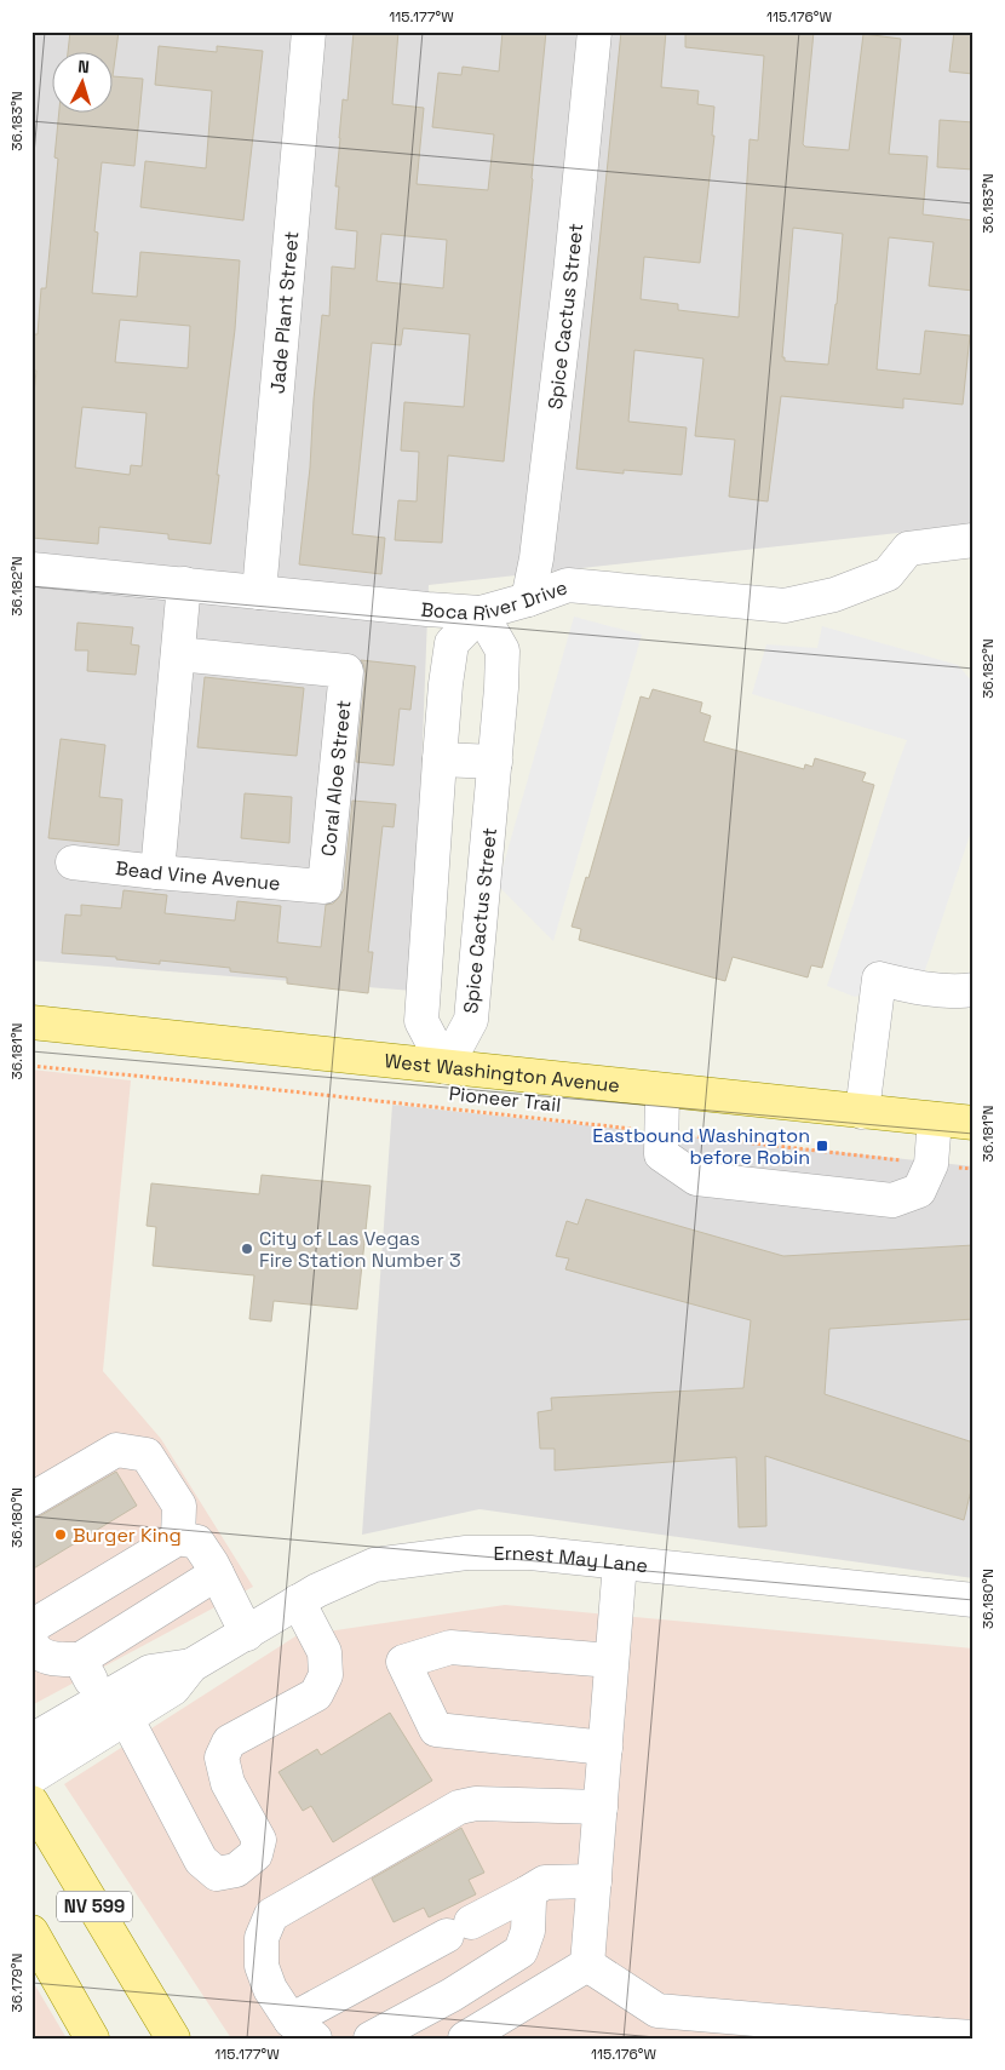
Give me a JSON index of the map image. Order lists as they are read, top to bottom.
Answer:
{
  "streets": {
    "main road": ["West Washington Avenue", "NV 599"],
    "street": [
      "Jade Plant Street",
      "Spice Cactus Street",
      "Boca River Drive",
      "Coral Aloe Street",
      "Bead Vine Avenue",
      "Ernest May Lane"
    ],
    "path": ["Pioneer Trail"]
  },
  "crossings": [
    ["Jade Plant Street", "Boca River Drive"],
    ["Spice Cactus Street", "Boca River Drive"],
    ["Spice Cactus Street", "West Washington Avenue"],
    ["Coral Aloe Street", "Bead Vine Avenue"]
  ],
  "places": {
    "transit": ["Eastbound Washington before Robin"],
    "other": ["City of Las Vegas Fire Station Number 3", "Burger King"]
  },
  "north": "top",
  "coordinates": [
    "115.177°W",
    "115.176°W",
    "36.183°N",
    "36.182°N",
    "36.181°N",
    "36.180°N",
    "36.179°N"
  ]
}
